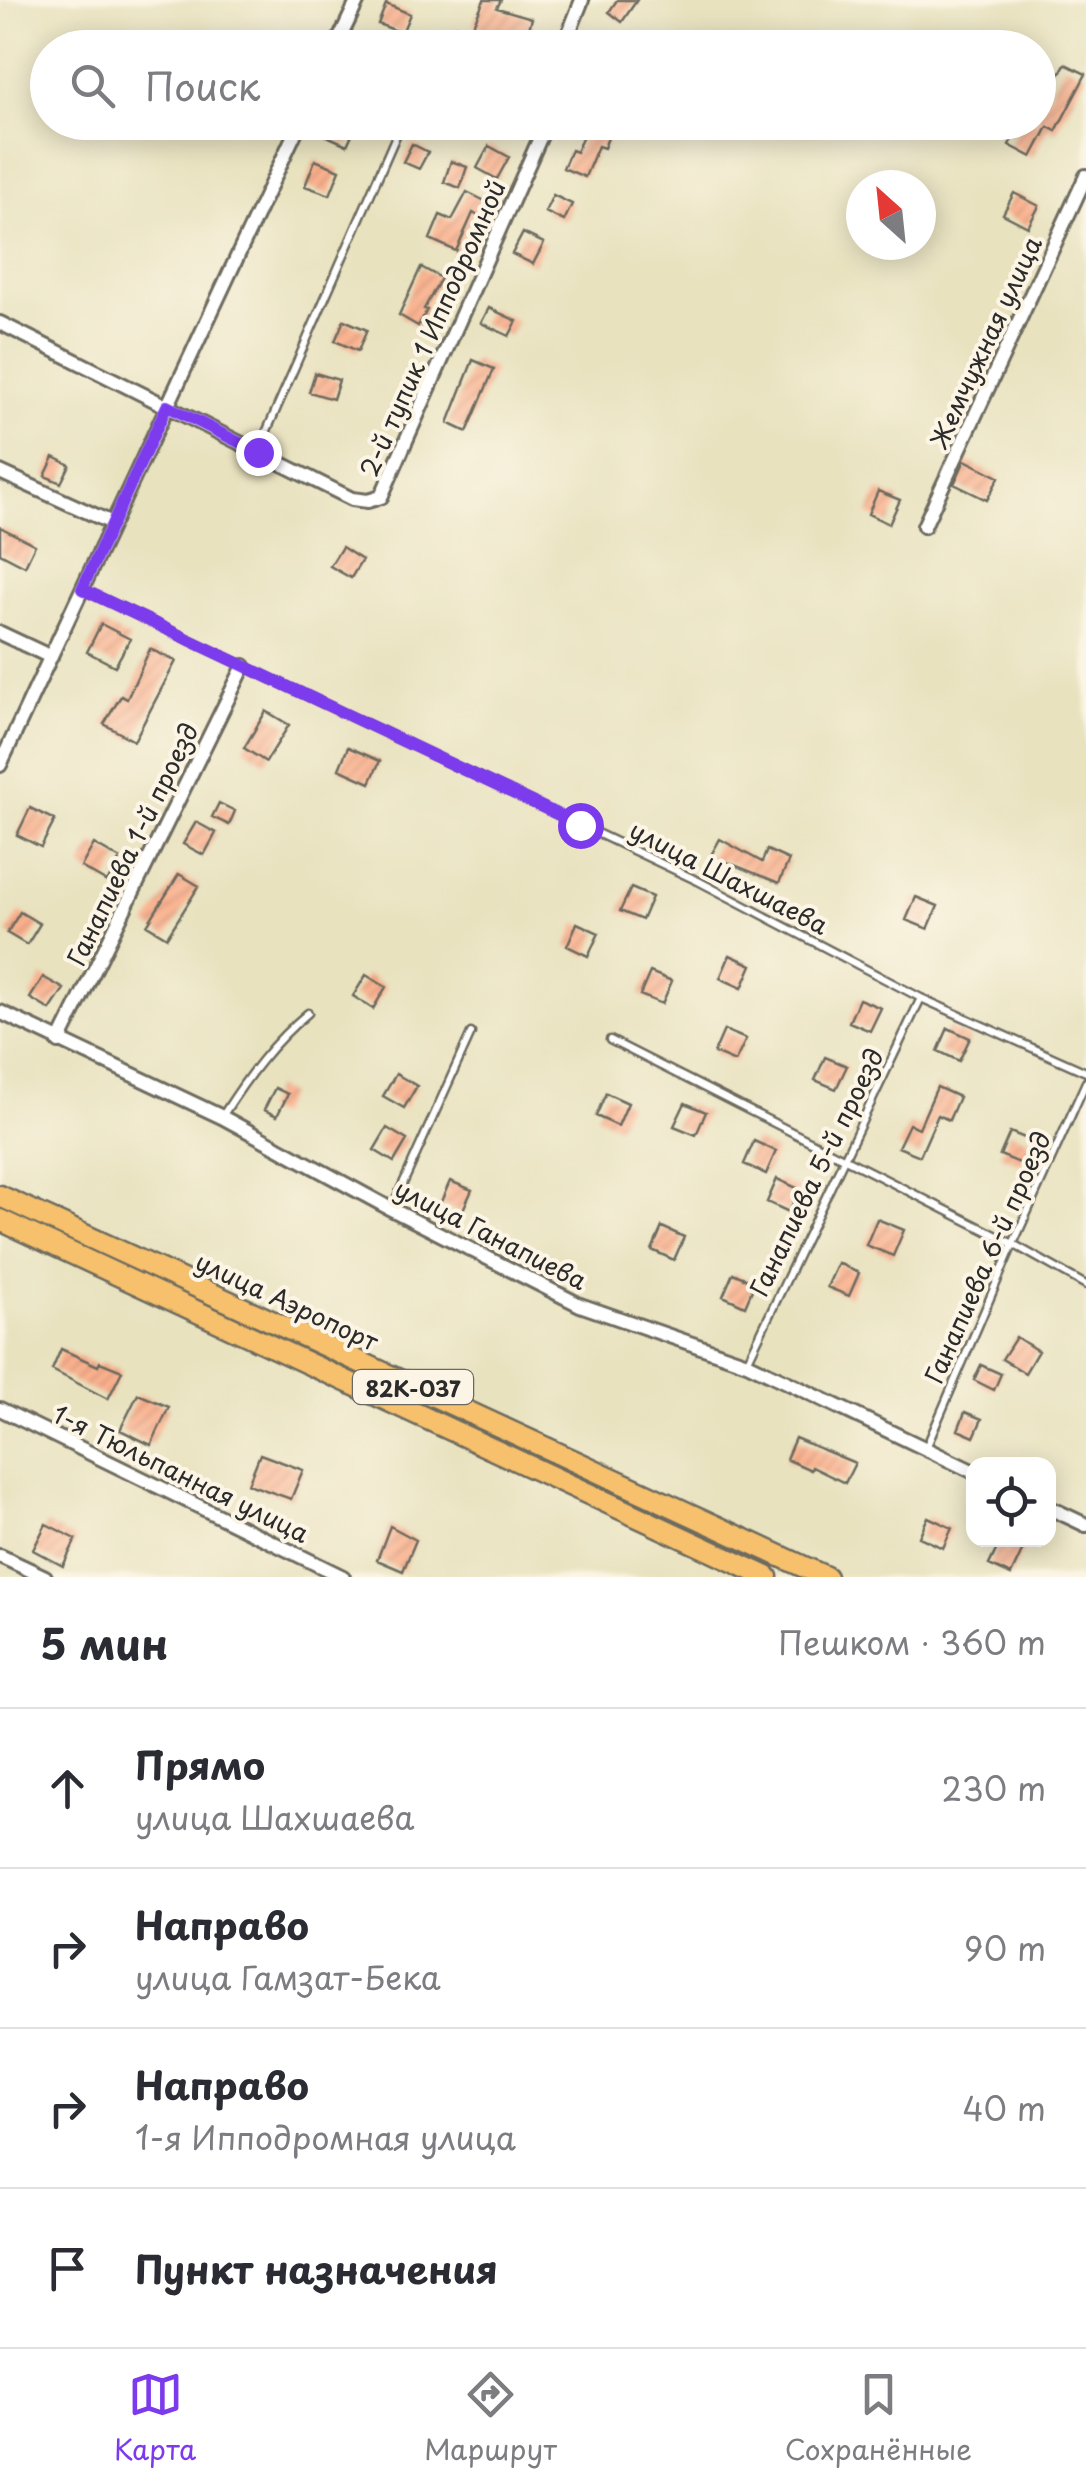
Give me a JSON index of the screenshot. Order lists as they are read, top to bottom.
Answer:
{
  "streets": {
    "main road": ["улица Аэропорт", "82К-037"],
    "street": [
      "2-й тупик 1 Ипподромной",
      "Жемчужная улица",
      "Ганапиева 1-й проезд",
      "улица Ганапиева",
      "1-я Тюльпанная улица"
    ],
    "lane": ["улица Шахшаева", "Ганапиева 5-й проезд", "Ганапиева 6-й проезд"]
  },
  "crossings": [
    ["Ганапиева 1-й проезд", "улица Шахшаева"],
    ["Ганапиева 1-й проезд", "улица Ганапиева"],
    ["улица Шахшаева", "Ганапиева 5-й проезд"],
    ["Ганапиева 5-й проезд", "улица Ганапиева"],
    ["улица Ганапиева", "Ганапиева 6-й проезд"]
  ],
  "north": "top left",
  "page": {
    "search": "Поиск",
    "heading": ["5 мин", "Пешком · 360 m"],
    "list": [
      ["Прямо", "улица Шахшаева", "230 m"],
      ["Направо", "улица Гамзат-Бека", "90 m"],
      ["Направо", "1-я Ипподромная улица", "40 m"],
      "Пункт назначения"
    ],
    "nav": ["Карта", "Маршрут", "Сохранённые"]
  }
}
